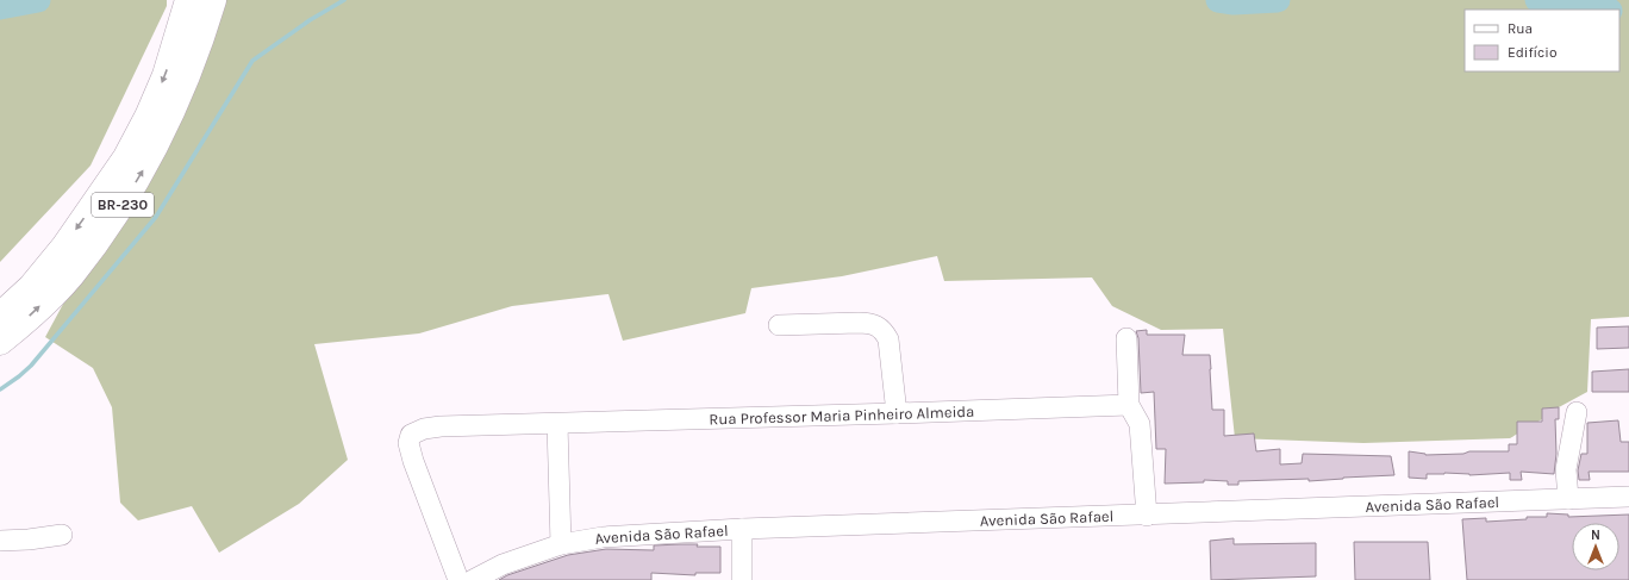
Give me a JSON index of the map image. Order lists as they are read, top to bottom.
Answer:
{
  "streets": {
    "highway": ["BR-230"],
    "street": ["Rua Professor Maria Pinheiro Almeida", "Avenida São Rafael"]
  },
  "legend": ["Rua", "Edifício"],
  "north": "top"
}
